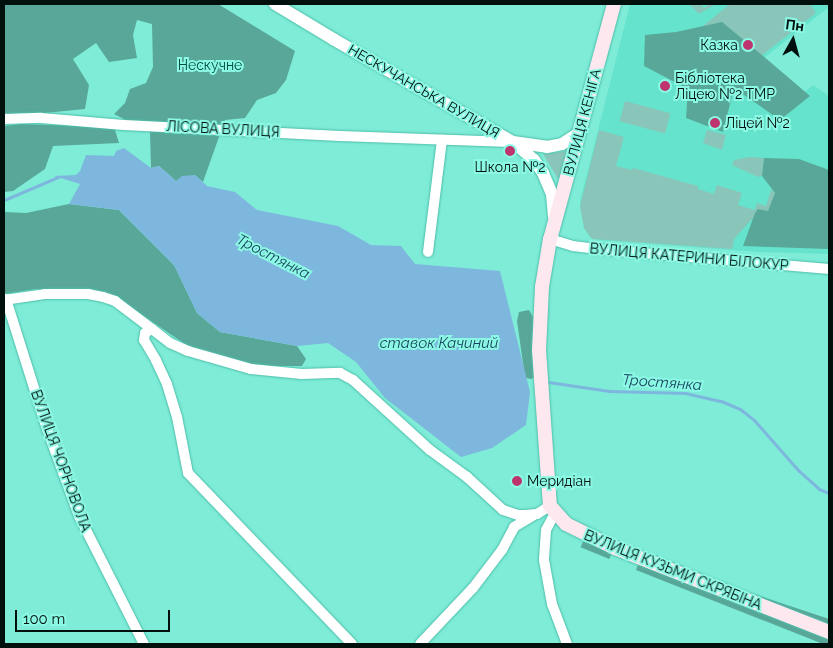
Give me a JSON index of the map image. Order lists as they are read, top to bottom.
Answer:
{
  "streets": {
    "main road": ["ВУЛИЦЯ КЕНІГА", "ВУЛИЦЯ КУЗЬМИ СКРЯБІНА"],
    "street": [
      "НЕСКУЧАНСЬКА ВУЛИЦЯ",
      "ЛІСОВА ВУЛИЦЯ",
      "ВУЛИЦЯ КАТЕРИНИ БІЛОКУР",
      "ВУЛИЦЯ ЧОРНОВОЛА"
    ]
  },
  "crossings": [
    ["НЕСКУЧАНСЬКА ВУЛИЦЯ", "ВУЛИЦЯ КЕНІГА"],
    ["НЕСКУЧАНСЬКА ВУЛИЦЯ", "ЛІСОВА ВУЛИЦЯ"],
    ["ВУЛИЦЯ КЕНІГА", "ВУЛИЦЯ КАТЕРИНИ БІЛОКУР"]
  ],
  "water": ["Тростянка", "ставок Качиний"],
  "parks": ["Нескучне"],
  "places": [
    "Казка",
    "Бібліотека Ліцею №2 ТМР",
    "Ліцей №2",
    "Школа №2",
    "Меридіан"
  ],
  "scale_bar": "100 m",
  "north": "top"
}
